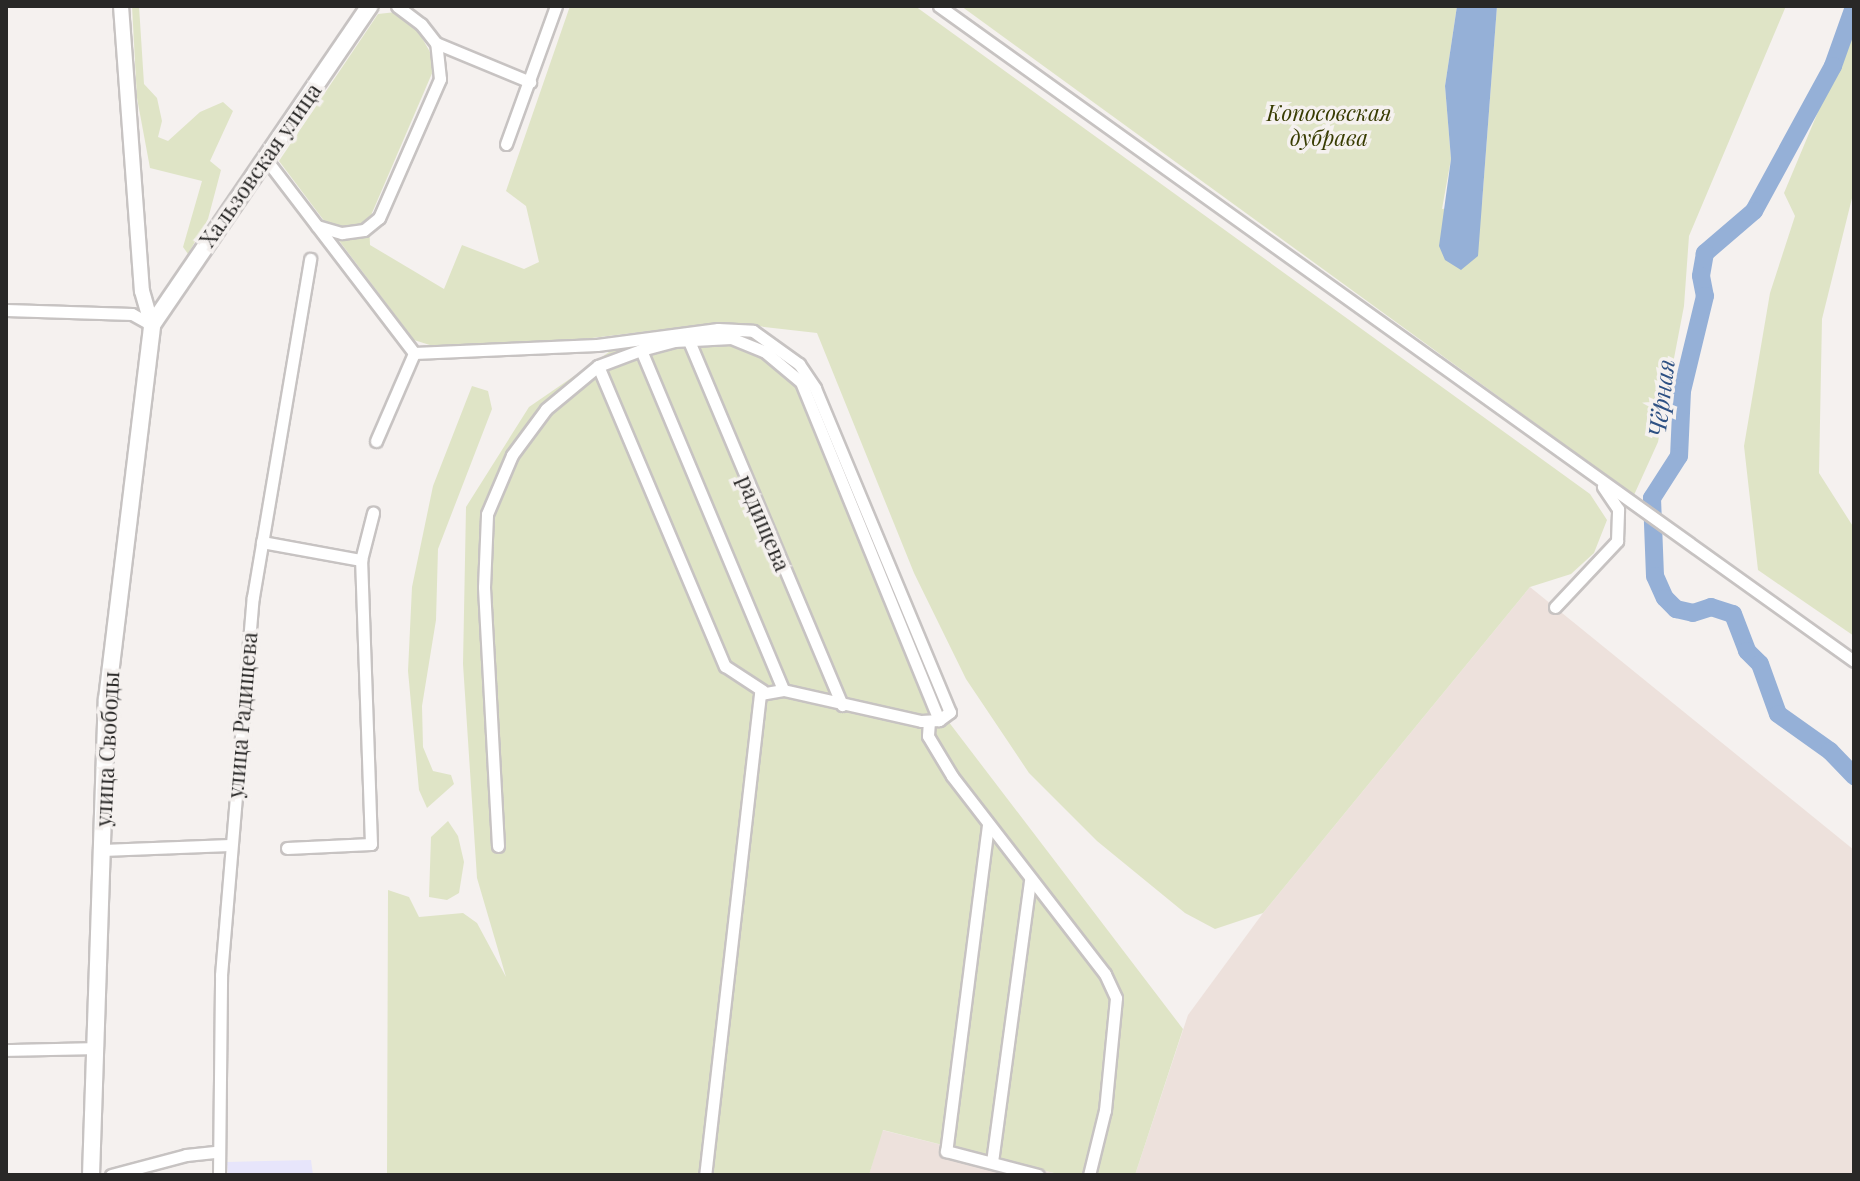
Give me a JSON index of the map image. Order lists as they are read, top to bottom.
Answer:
{
  "streets": {
    "main road": ["Хальзовская улица", "улица Свободы"],
    "street": ["радищева", "улица Радищева"]
  },
  "crossings": [
    ["Хальзовская улица", "улица Свободы"]
  ],
  "water": ["Чёрная"],
  "parks": ["Копосовская дубрава"]
}
